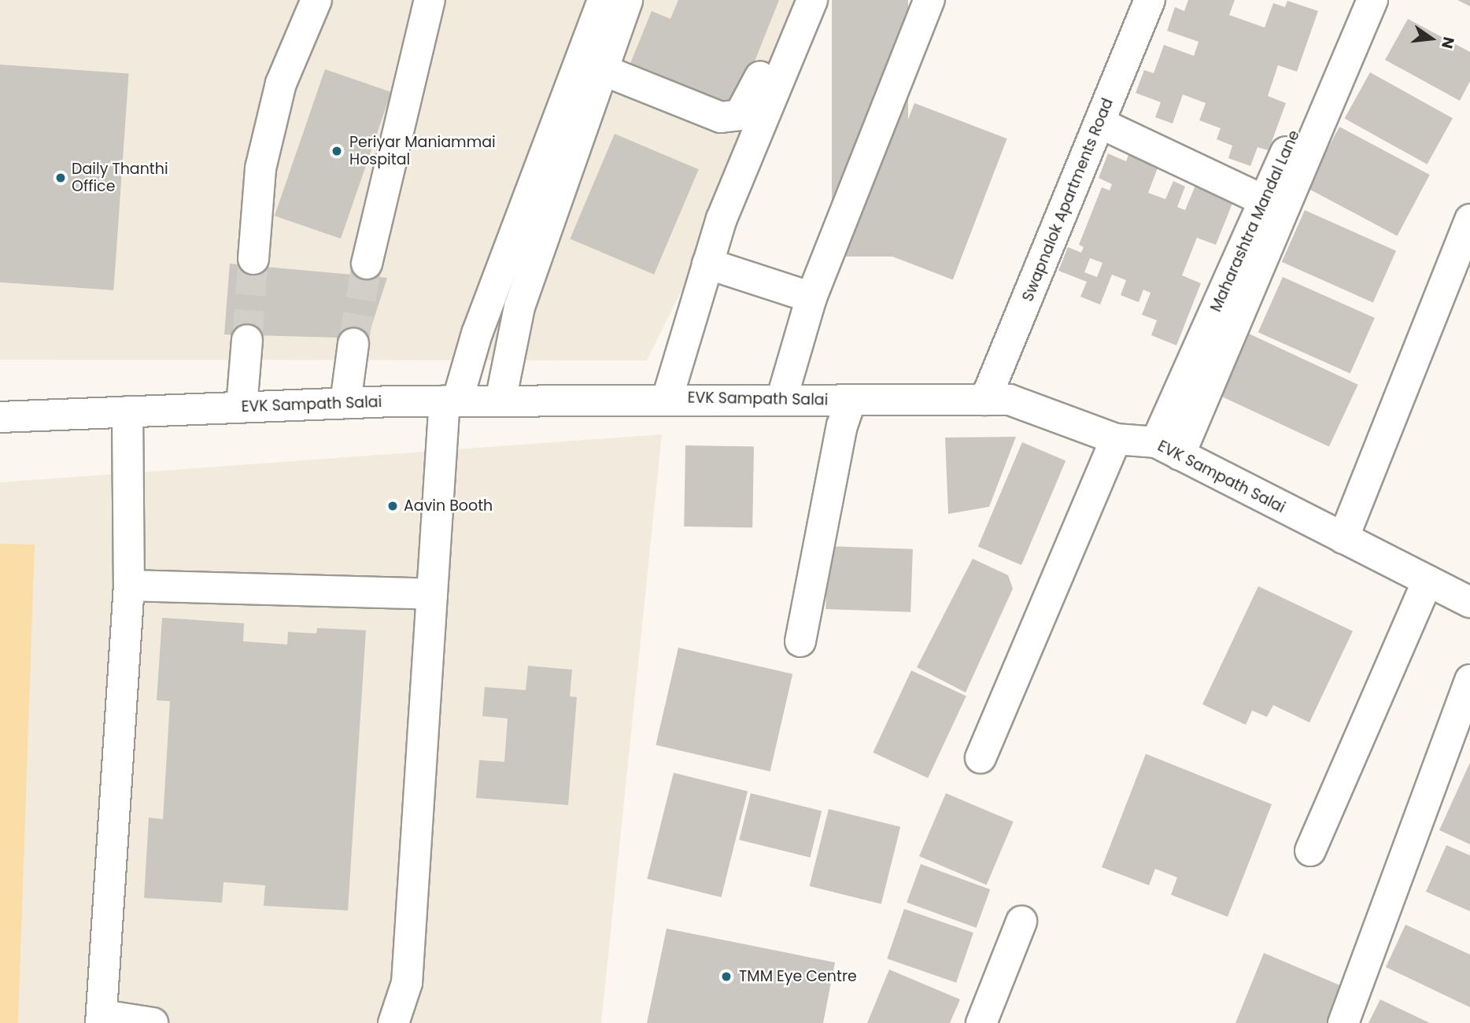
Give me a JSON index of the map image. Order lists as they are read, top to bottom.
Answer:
{
  "streets": {
    "street": ["Swapnalok Apartments Road", "Maharashtra Mandal Lane", "EVK Sampath Salai"]
  },
  "crossings": [
    ["Swapnalok Apartments Road", "EVK Sampath Salai"],
    ["Maharashtra Mandal Lane", "EVK Sampath Salai"]
  ],
  "places": [
    "Periyar Maniammai Hospital",
    "Daily Thanthi Office",
    "Aavin Booth",
    "TMM Eye Centre"
  ],
  "north": "right"
}
